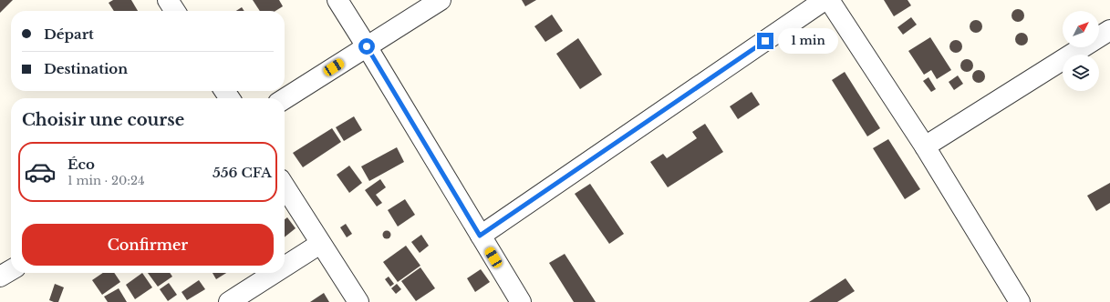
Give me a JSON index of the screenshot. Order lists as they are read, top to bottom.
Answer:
{
  "north": "top right",
  "page": {
    "banner": ["Départ", "Destination"],
    "bubble": "1 min",
    "heading": "Choisir une course",
    "list": [
      {
        "name": "Éco",
        "note": "1 min · 20:24",
        "value": "556 CFA"
      }
    ],
    "buttons": "Confirmer"
  }
}
